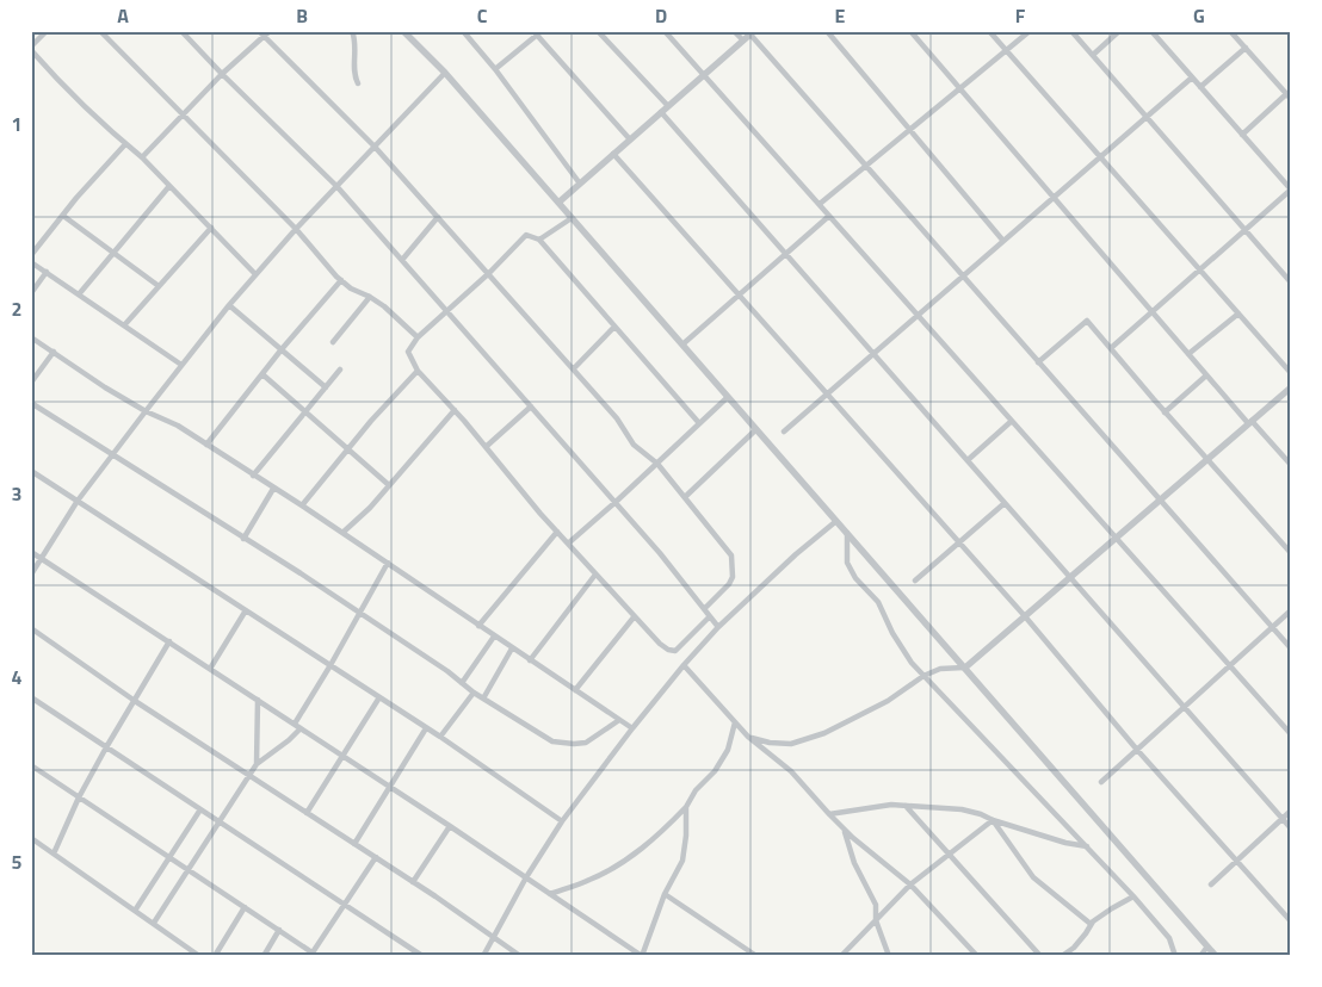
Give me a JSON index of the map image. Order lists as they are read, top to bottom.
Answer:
{
  "grid": {
    "columns": [
      "A",
      "B",
      "C",
      "D",
      "E",
      "F",
      "G"
    ],
    "rows": [
      "1",
      "2",
      "3",
      "4",
      "5"
    ]
  }
}
